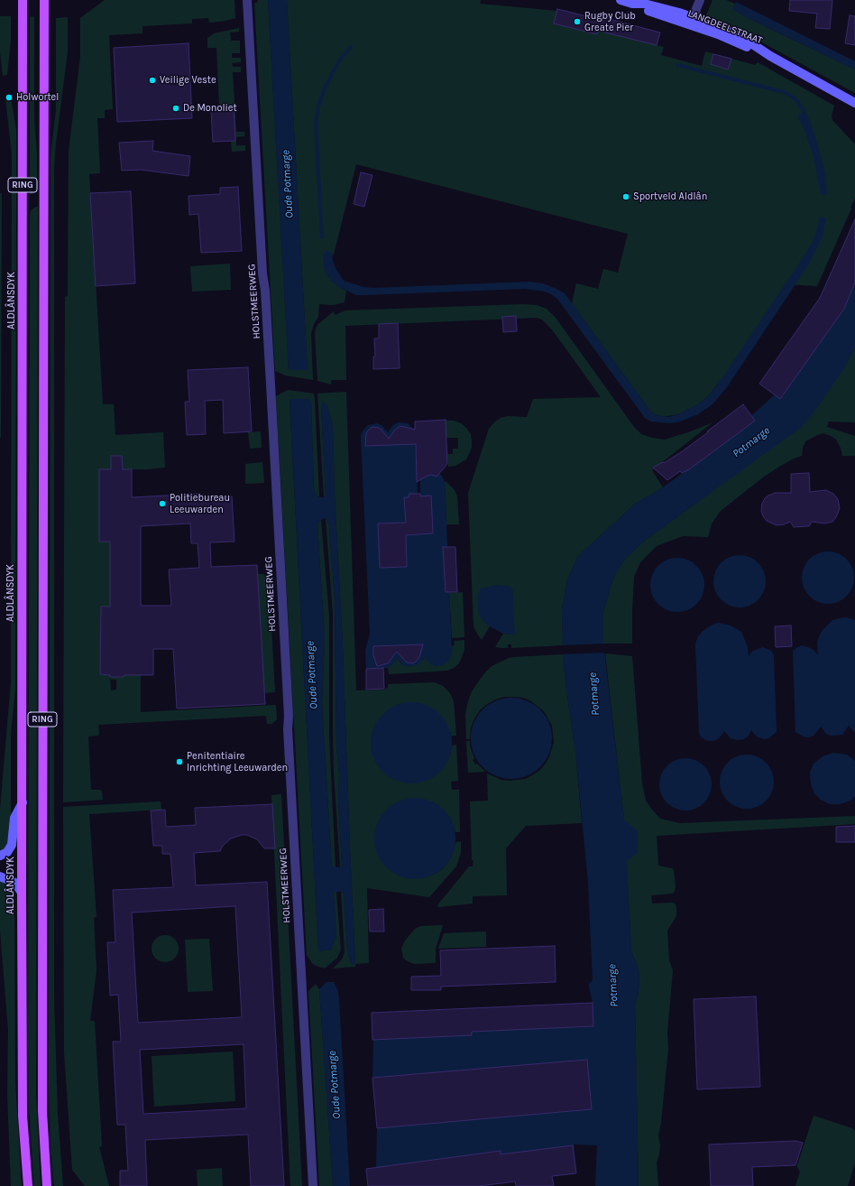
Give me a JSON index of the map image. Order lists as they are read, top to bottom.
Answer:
{
  "streets": {
    "main road": ["RING", "ALDLÂNSDYK"],
    "street": ["LANGDEELSTRAAT", "HOLSTMEERWEG"]
  },
  "water": ["Oude Potmarge", "Potmarge"],
  "places": [
    "Rugby Club Greate Pier",
    "Veilige Veste",
    "Holwortel",
    "De Monoliet",
    "Sportveld Aldlân",
    "Politiebureau Leeuwarden",
    "Penitentiaire Inrichting Leeuwarden"
  ]
}
